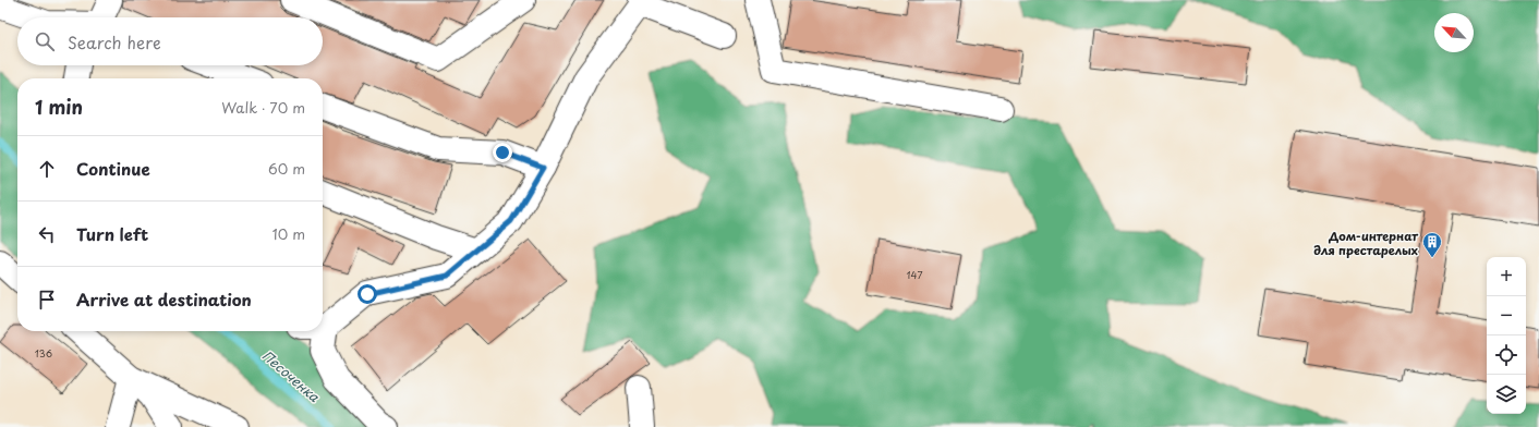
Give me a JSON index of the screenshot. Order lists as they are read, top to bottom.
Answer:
{
  "water": ["Песоченка"],
  "places": {
    "building": ["Дом-интернат для престарелых"]
  },
  "house_numbers": ["147", "136"],
  "north": "top left",
  "page": {
    "search": "Search here",
    "heading": ["1 min", "Walk · 70 m"],
    "list": [
      ["Continue", "60 m"],
      ["Turn left", "10 m"],
      "Arrive at destination"
    ],
    "map_buttons": ["+", "−"]
  }
}
